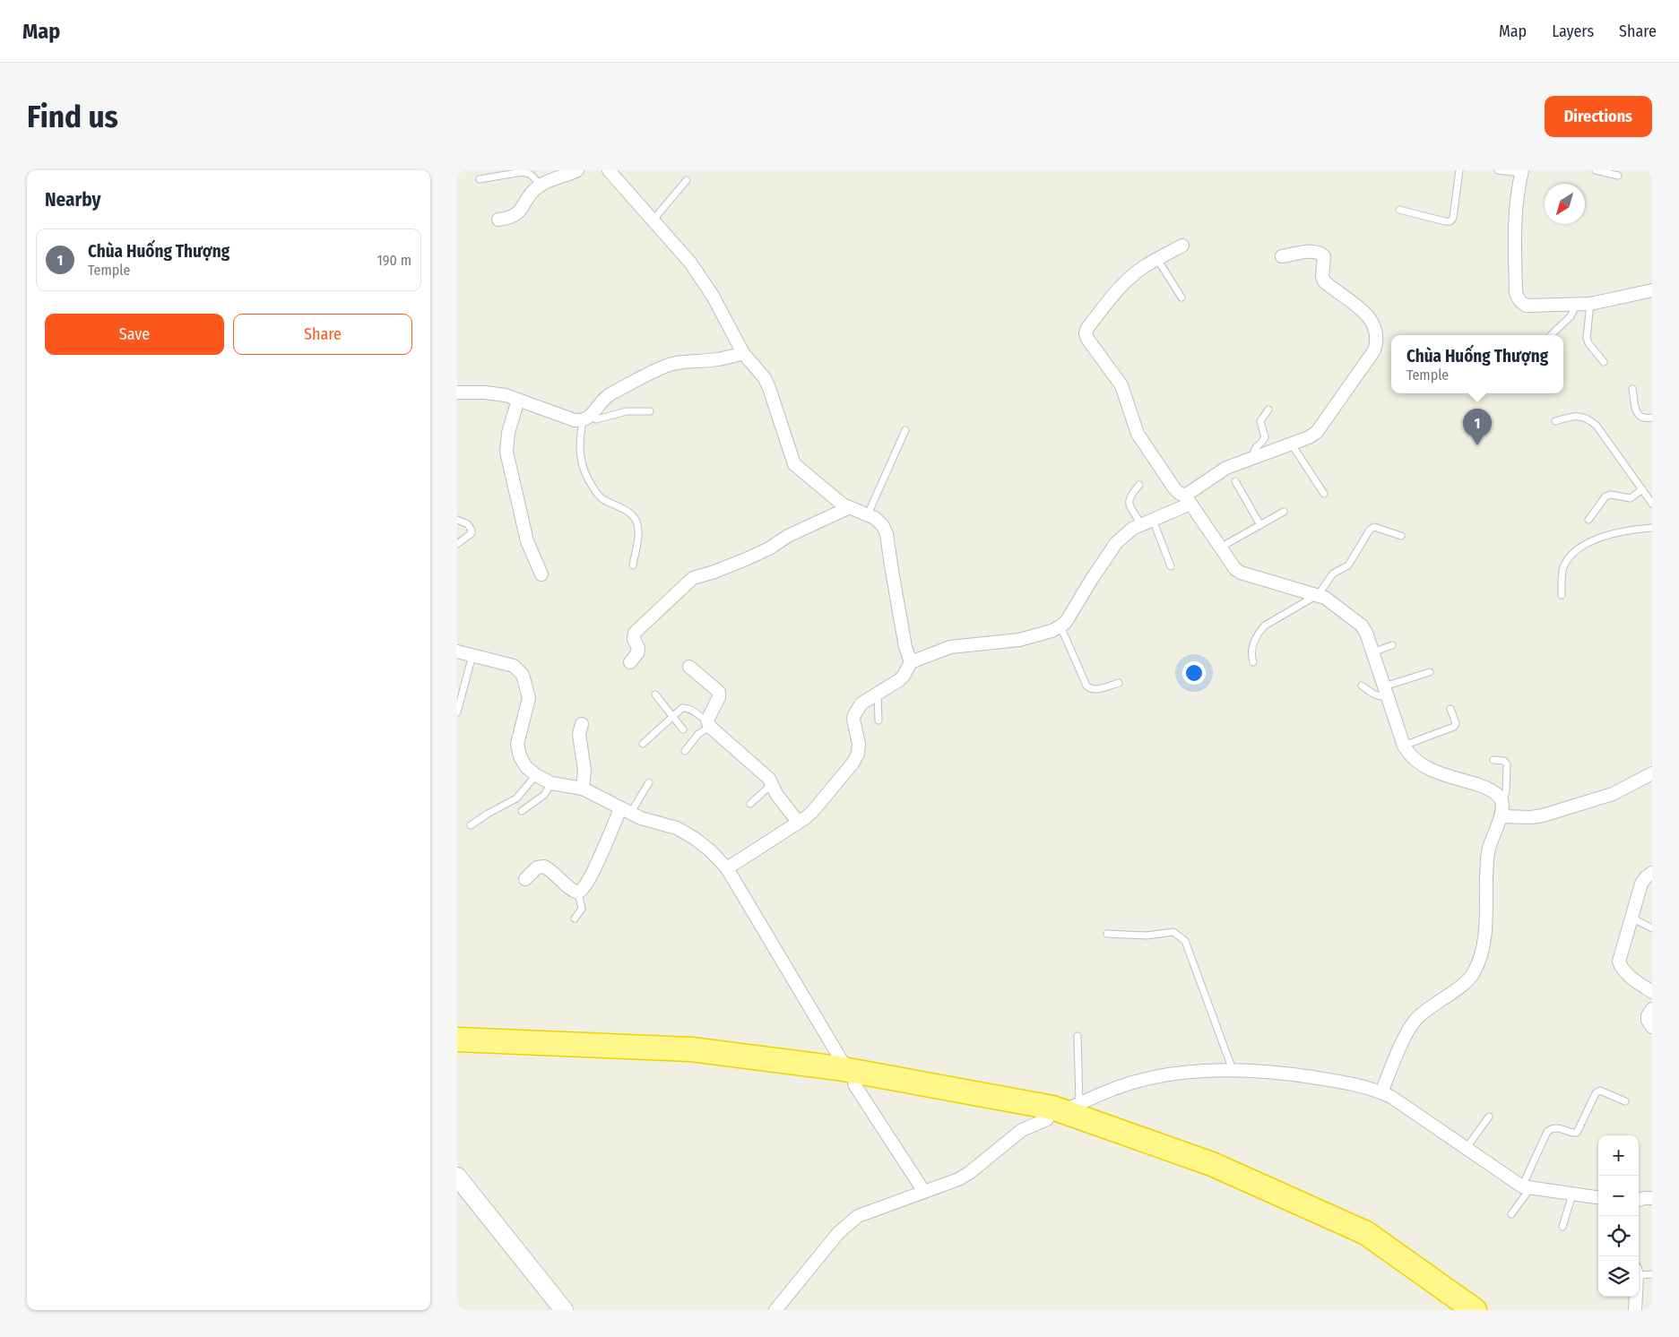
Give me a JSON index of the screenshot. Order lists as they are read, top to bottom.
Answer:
{
  "north": "bottom left",
  "page": {
    "header": "Map",
    "nav": ["Map", "Layers", "Share"],
    "buttons": [
      "Directions",
      ["Save", "Share"]
    ],
    "title": "Find us",
    "heading": "Nearby",
    "list": [
      {
        "mark": "1",
        "name": "Chùa Huống Thượng",
        "note": "Temple",
        "value": "190 m"
      }
    ],
    "popup": ["Chùa Huống Thượng", "Temple"],
    "pins": "1",
    "map_buttons": ["+", "−"]
  }
}
